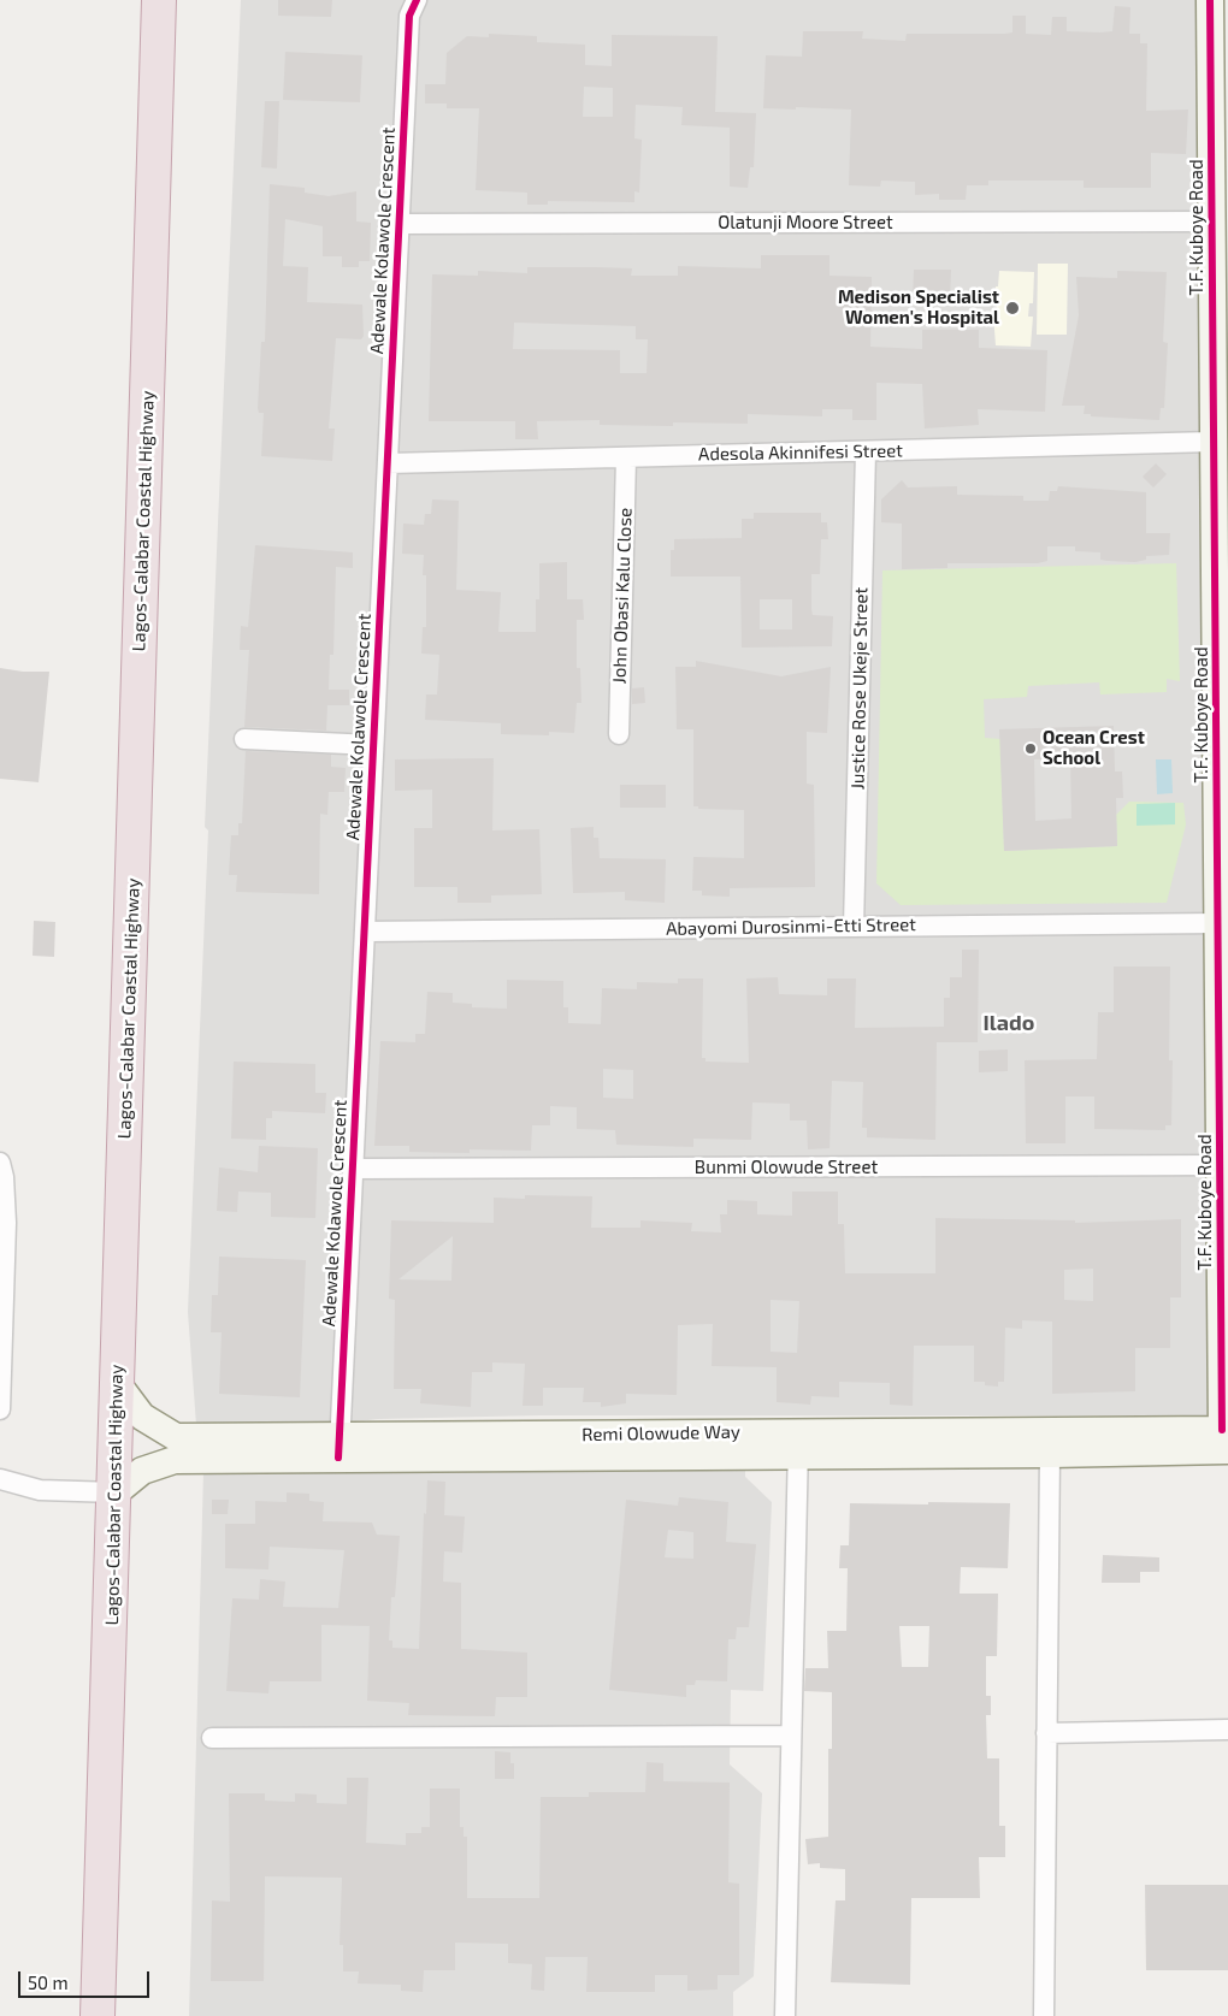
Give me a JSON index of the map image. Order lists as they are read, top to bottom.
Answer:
{
  "streets": {
    "highway": ["Lagos-Calabar Coastal Highway"],
    "main road": ["T.F. Kuboye Road", "Remi Olowude Way"],
    "street": [
      "Olatunji Moore Street",
      "Adewale Kolawole Crescent",
      "Adesola Akinnifesi Street",
      "John Obasi Kalu Close",
      "Justice Rose Ukeje Street",
      "Abayomi Durosinmi-Etti Street",
      "Bunmi Olowude Street"
    ]
  },
  "crossings": [
    ["Olatunji Moore Street", "T.F. Kuboye Road"],
    ["Olatunji Moore Street", "Adewale Kolawole Crescent"],
    ["T.F. Kuboye Road", "Adesola Akinnifesi Street"],
    ["T.F. Kuboye Road", "Abayomi Durosinmi-Etti Street"],
    ["T.F. Kuboye Road", "Bunmi Olowude Street"],
    ["T.F. Kuboye Road", "Remi Olowude Way"],
    ["Adewale Kolawole Crescent", "Adesola Akinnifesi Street"],
    ["Adewale Kolawole Crescent", "Abayomi Durosinmi-Etti Street"],
    ["Adewale Kolawole Crescent", "Bunmi Olowude Street"],
    ["Adewale Kolawole Crescent", "Remi Olowude Way"],
    ["Adesola Akinnifesi Street", "John Obasi Kalu Close"],
    ["Adesola Akinnifesi Street", "Justice Rose Ukeje Street"],
    ["Lagos-Calabar Coastal Highway", "Remi Olowude Way"],
    ["Justice Rose Ukeje Street", "Abayomi Durosinmi-Etti Street"]
  ],
  "districts": ["Ilado"],
  "places": ["Medison Specialist Women's Hospital", "Ocean Crest School"],
  "scale_bar": "50 m"
}
